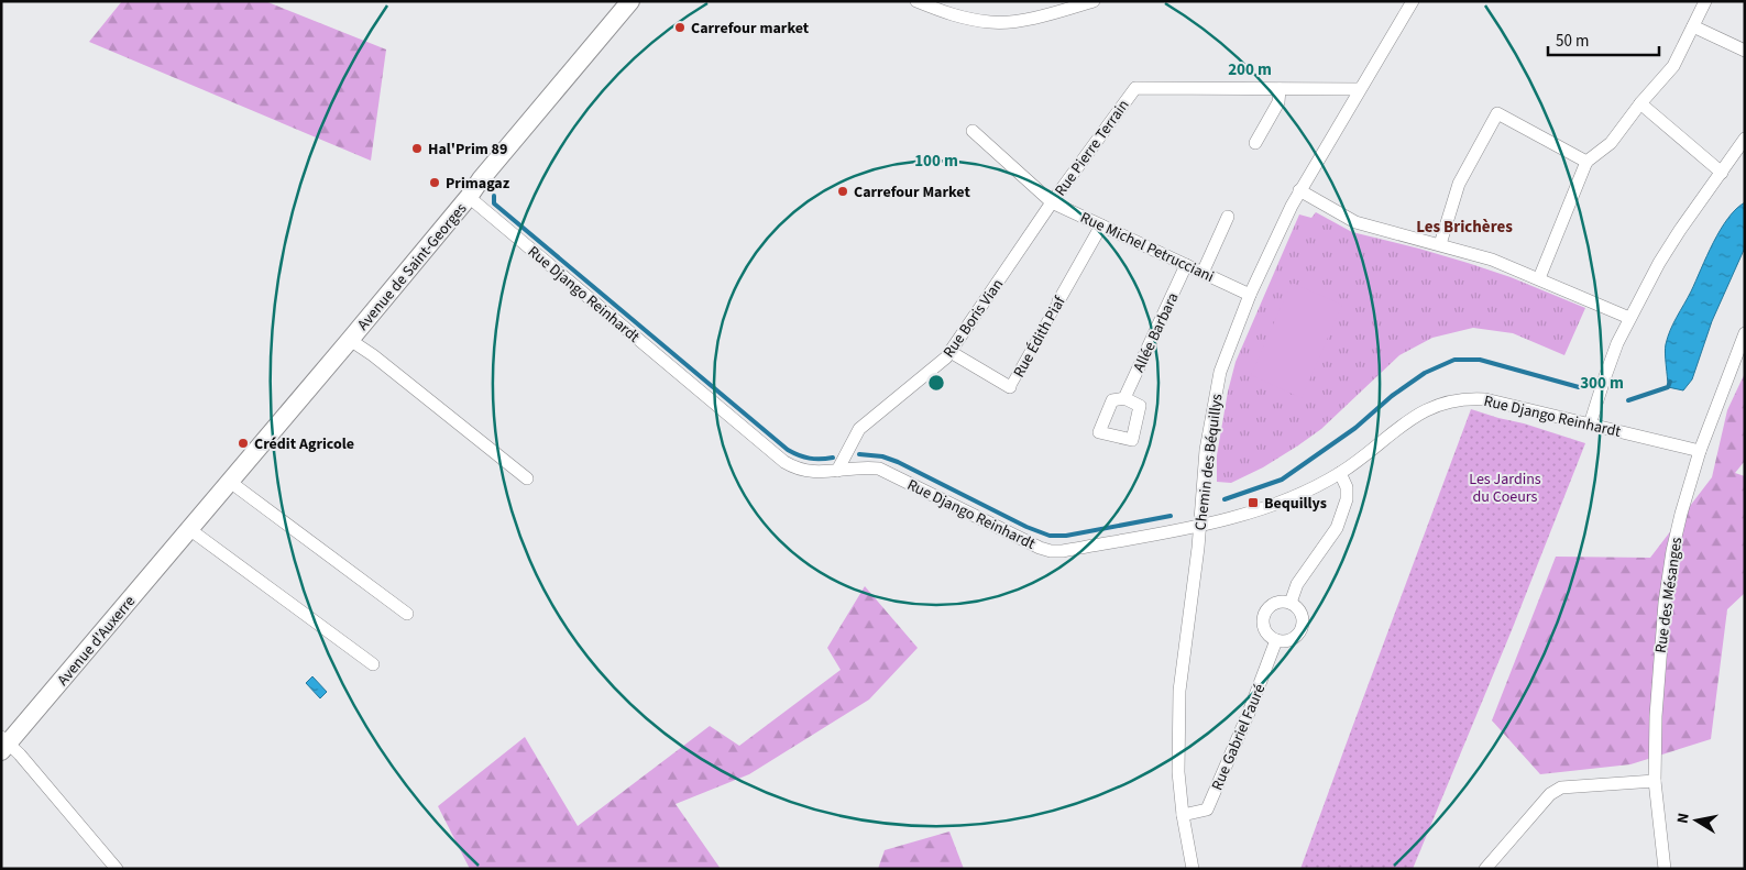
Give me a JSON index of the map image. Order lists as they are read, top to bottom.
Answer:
{
  "streets": {
    "main road": ["Avenue de Saint-Georges", "Avenue d'Auxerre"],
    "street": [
      "Rue Pierre Terrain",
      "Rue Michel Petrucciani",
      "Rue Django Reinhardt",
      "Rue Boris Vian",
      "Allée Barbara",
      "Rue Édith Piaf",
      "Chemin des Béquillys",
      "Rue des Mésanges",
      "Rue Gabriel Fauré"
    ]
  },
  "crossings": [
    ["Rue Pierre Terrain", "Rue Michel Petrucciani"],
    ["Rue Pierre Terrain", "Rue Boris Vian"],
    ["Rue Pierre Terrain", "Chemin des Béquillys"],
    ["Rue Michel Petrucciani", "Rue Boris Vian"],
    ["Rue Michel Petrucciani", "Allée Barbara"],
    ["Rue Michel Petrucciani", "Rue Édith Piaf"],
    ["Rue Michel Petrucciani", "Chemin des Béquillys"],
    ["Avenue de Saint-Georges", "Rue Django Reinhardt"],
    ["Avenue de Saint-Georges", "Avenue d'Auxerre"],
    ["Rue Django Reinhardt", "Rue Boris Vian"],
    ["Rue Django Reinhardt", "Chemin des Béquillys"],
    ["Rue Django Reinhardt", "Rue des Mésanges"],
    ["Rue Boris Vian", "Rue Édith Piaf"],
    ["Chemin des Béquillys", "Rue Gabriel Fauré"]
  ],
  "districts": ["Les Brichères"],
  "parks": ["Les Jardins du Coeurs"],
  "places": {
    "other": [
      "Carrefour market",
      "Hal'Prim 89",
      "Primagaz",
      "Carrefour Market",
      "Crédit Agricole"
    ],
    "transit": ["Bequillys"]
  },
  "scale_bar": "50 m",
  "north": "left",
  "rings": ["200 m", "100 m", "300 m"]
}
